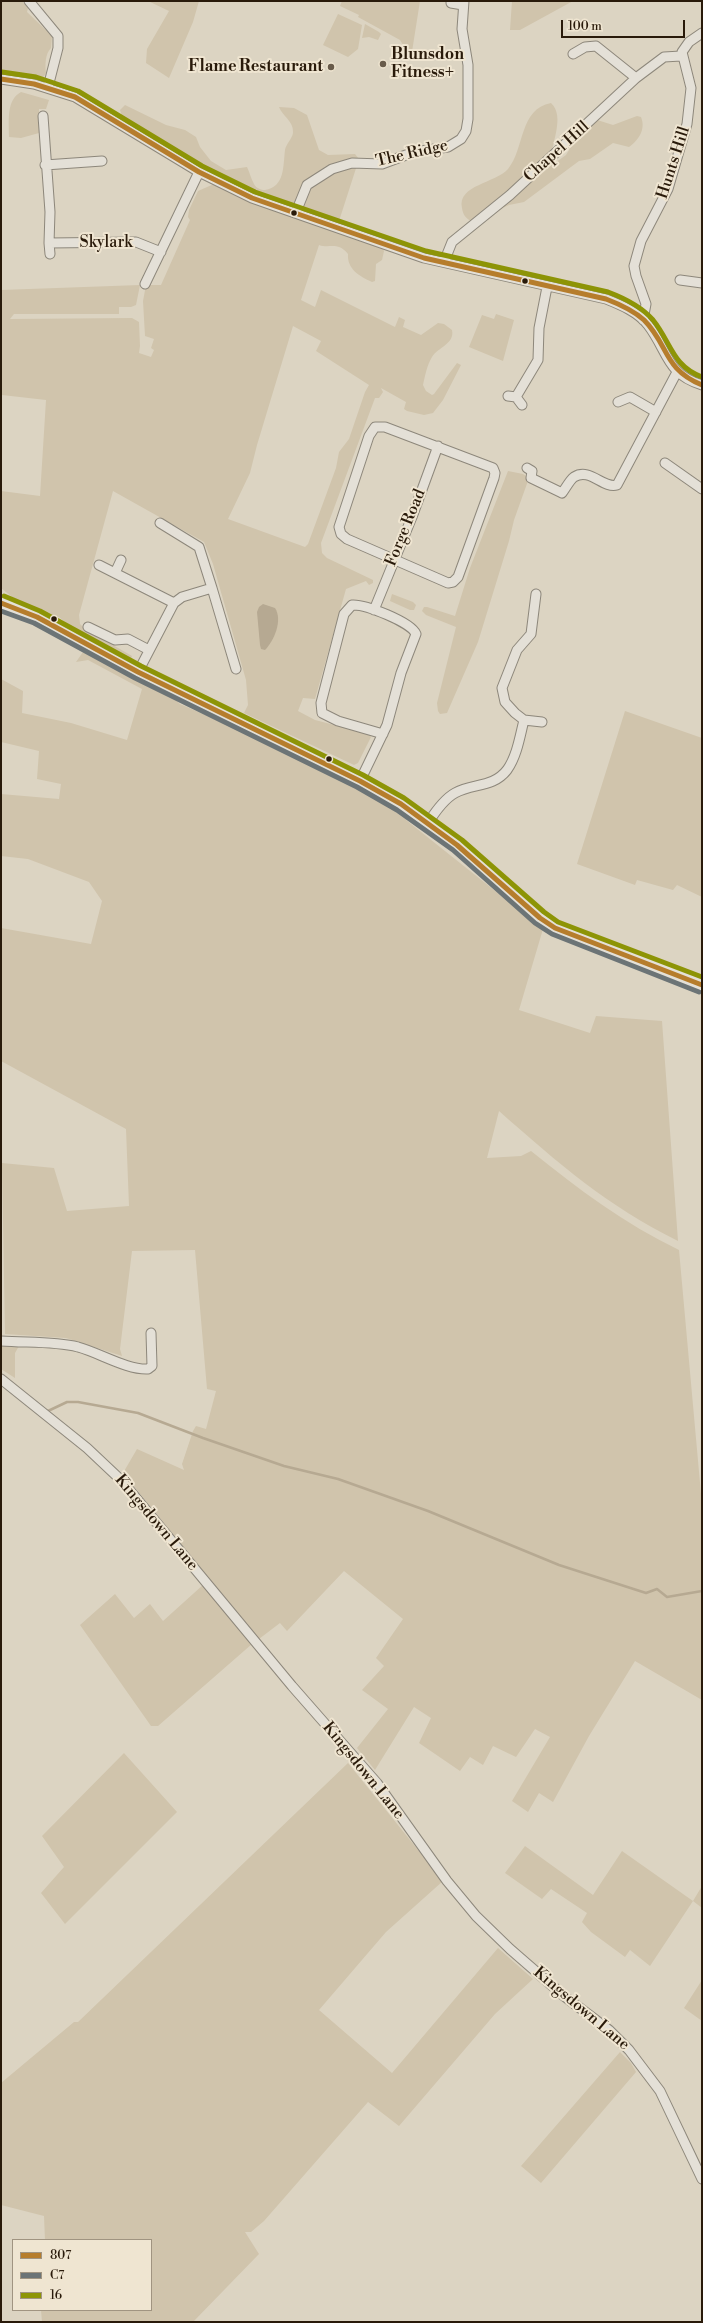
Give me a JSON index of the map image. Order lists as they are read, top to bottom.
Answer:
{
  "streets": {
    "street": [
      "Chapel Hill",
      "The Ridge",
      "Hunts Hill",
      "Skylark",
      "Forge Road",
      "Kingsdown Lane"
    ]
  },
  "crossings": [
    ["Chapel Hill", "Hunts Hill"]
  ],
  "places": ["Blunsdon Fitness+", "Flame Restaurant"],
  "lines": ["transit line 16", "transit line 807", "transit line C7"],
  "legend": ["807", "C7", "16"],
  "scale_bar": "100 m"
}
